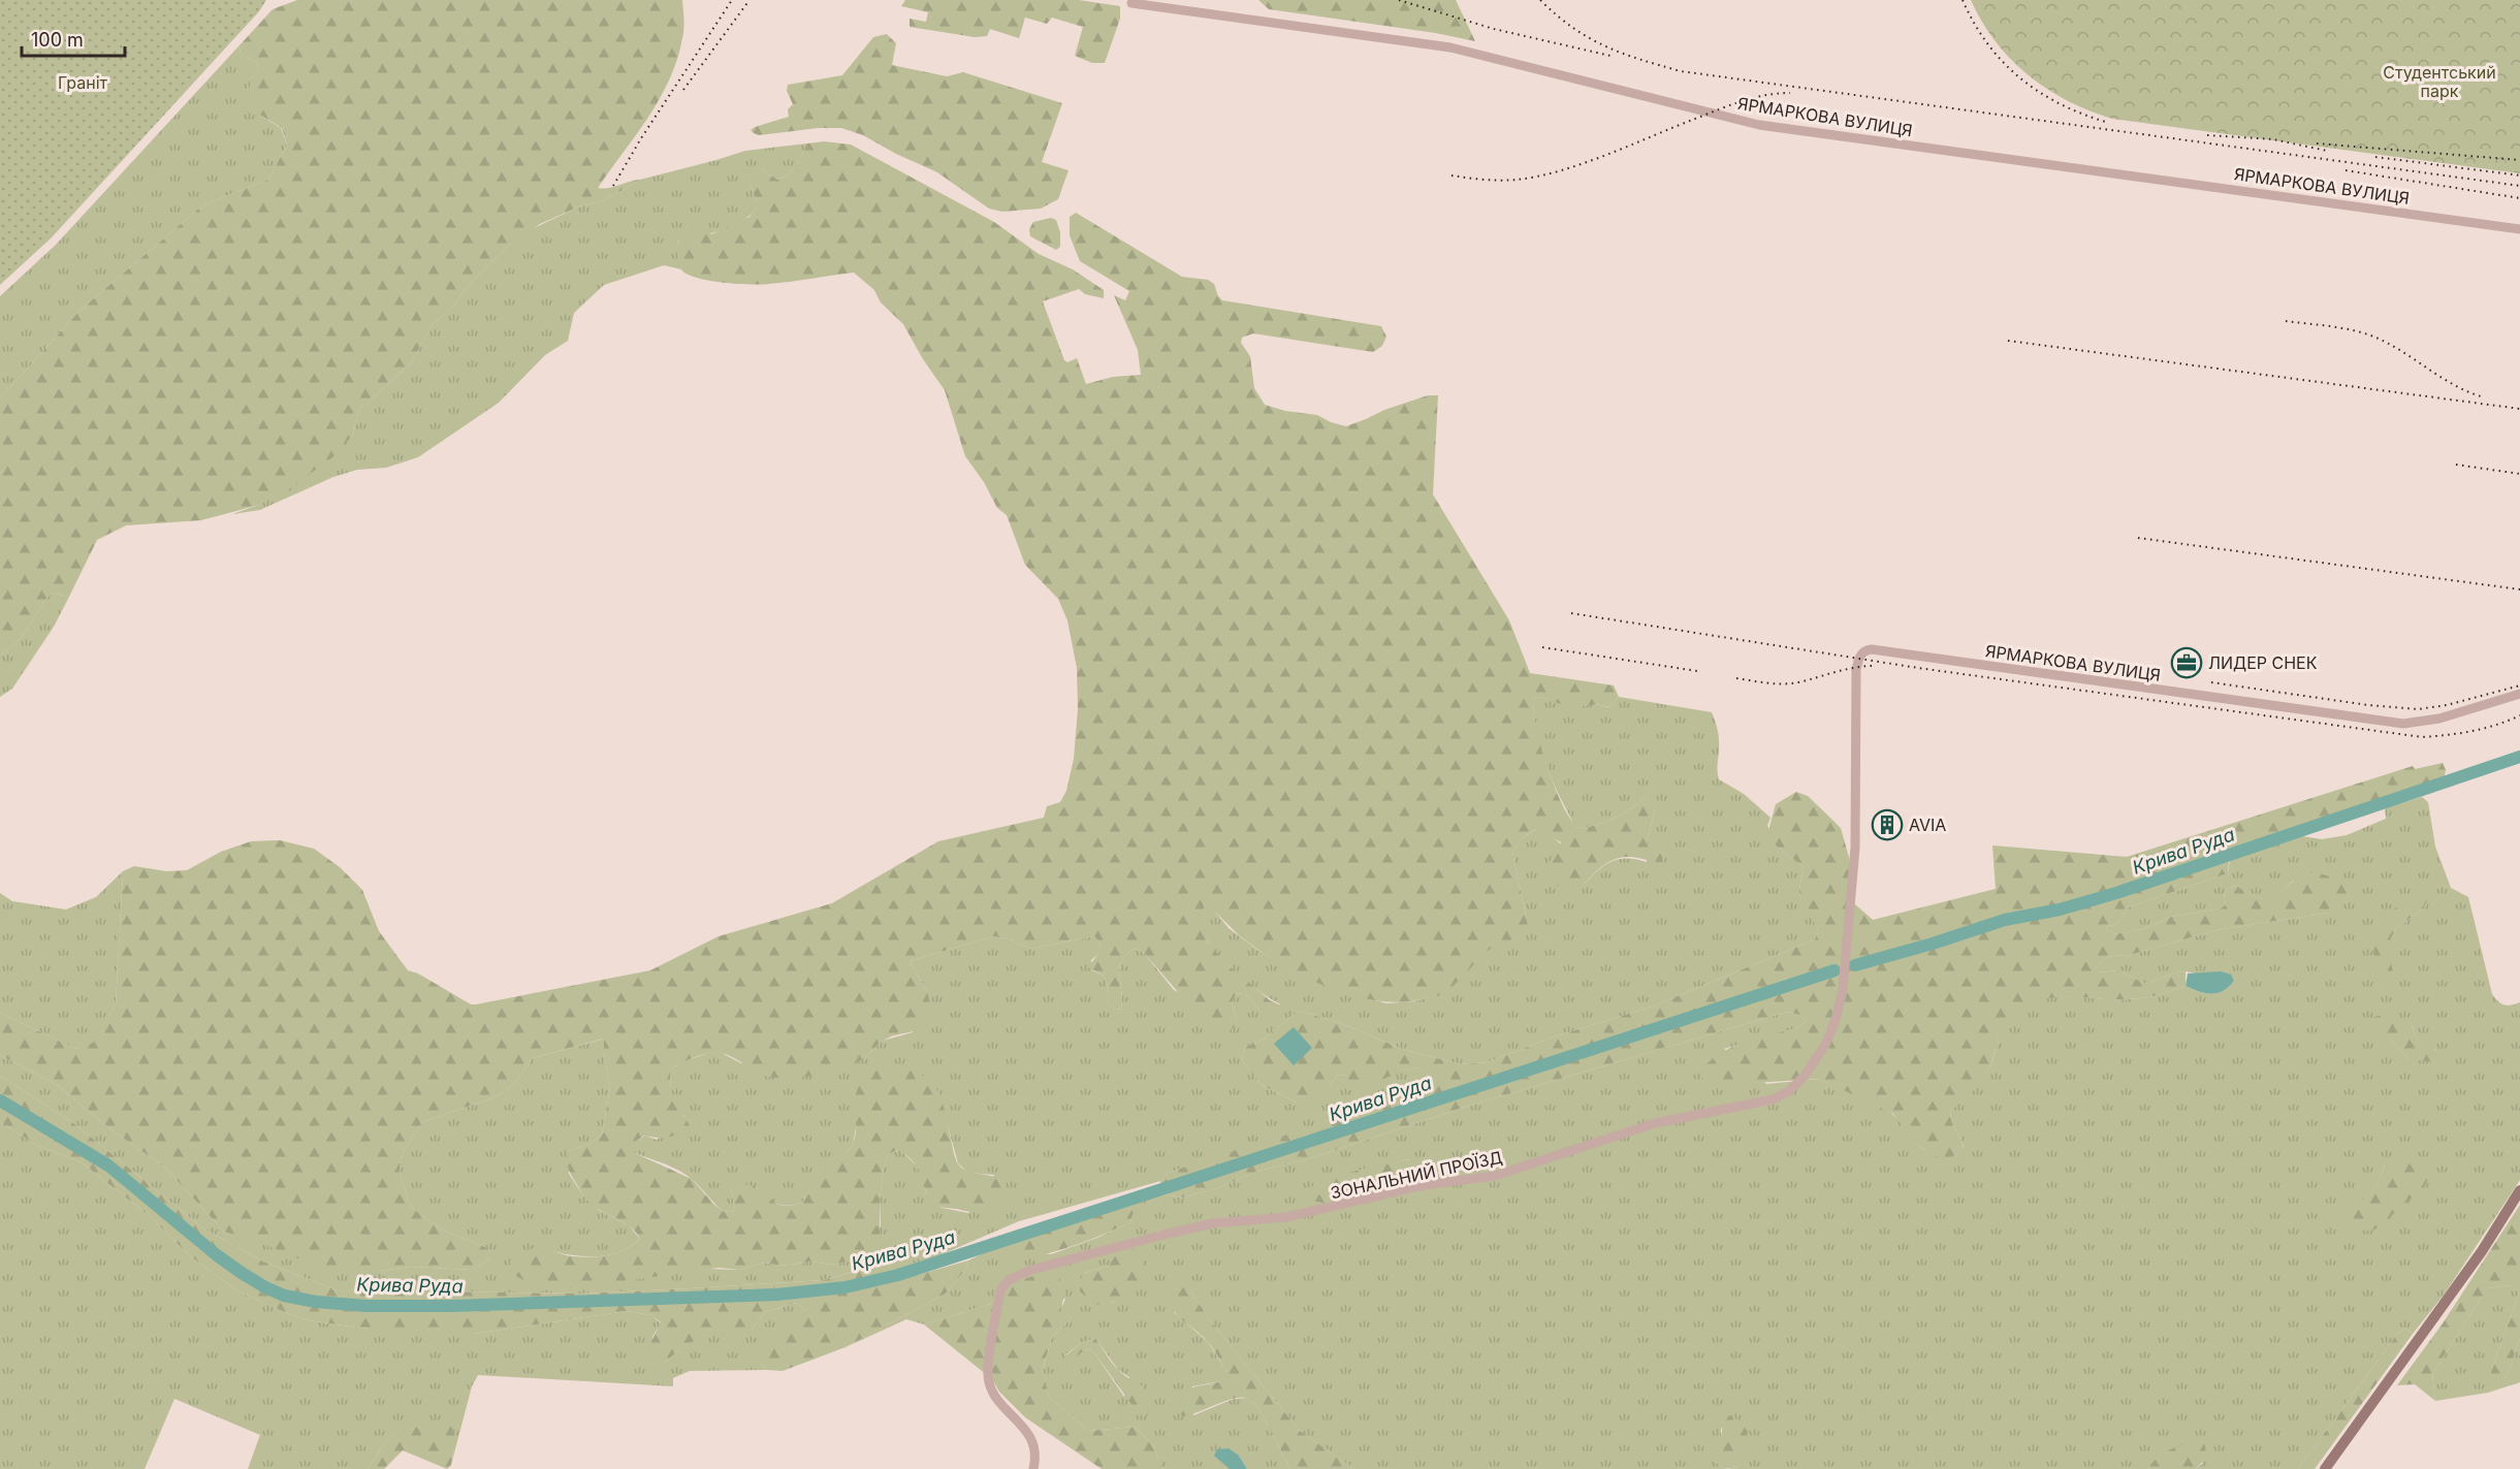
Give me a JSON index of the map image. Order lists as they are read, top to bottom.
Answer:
{
  "streets": {
    "street": ["ЯРМАРКОВА ВУЛИЦЯ", "ЗОНАЛЬНИЙ ПРОЇЗД"]
  },
  "crossings": [
    ["ЯРМАРКОВА ВУЛИЦЯ", "ЗОНАЛЬНИЙ ПРОЇЗД"]
  ],
  "water": ["Крива Руда"],
  "parks": ["Студентський парк", "Граніт"],
  "places": {
    "office": ["ЛИДЕР СНЕК"],
    "building": ["AVIA"]
  },
  "scale_bar": "100 m"
}
